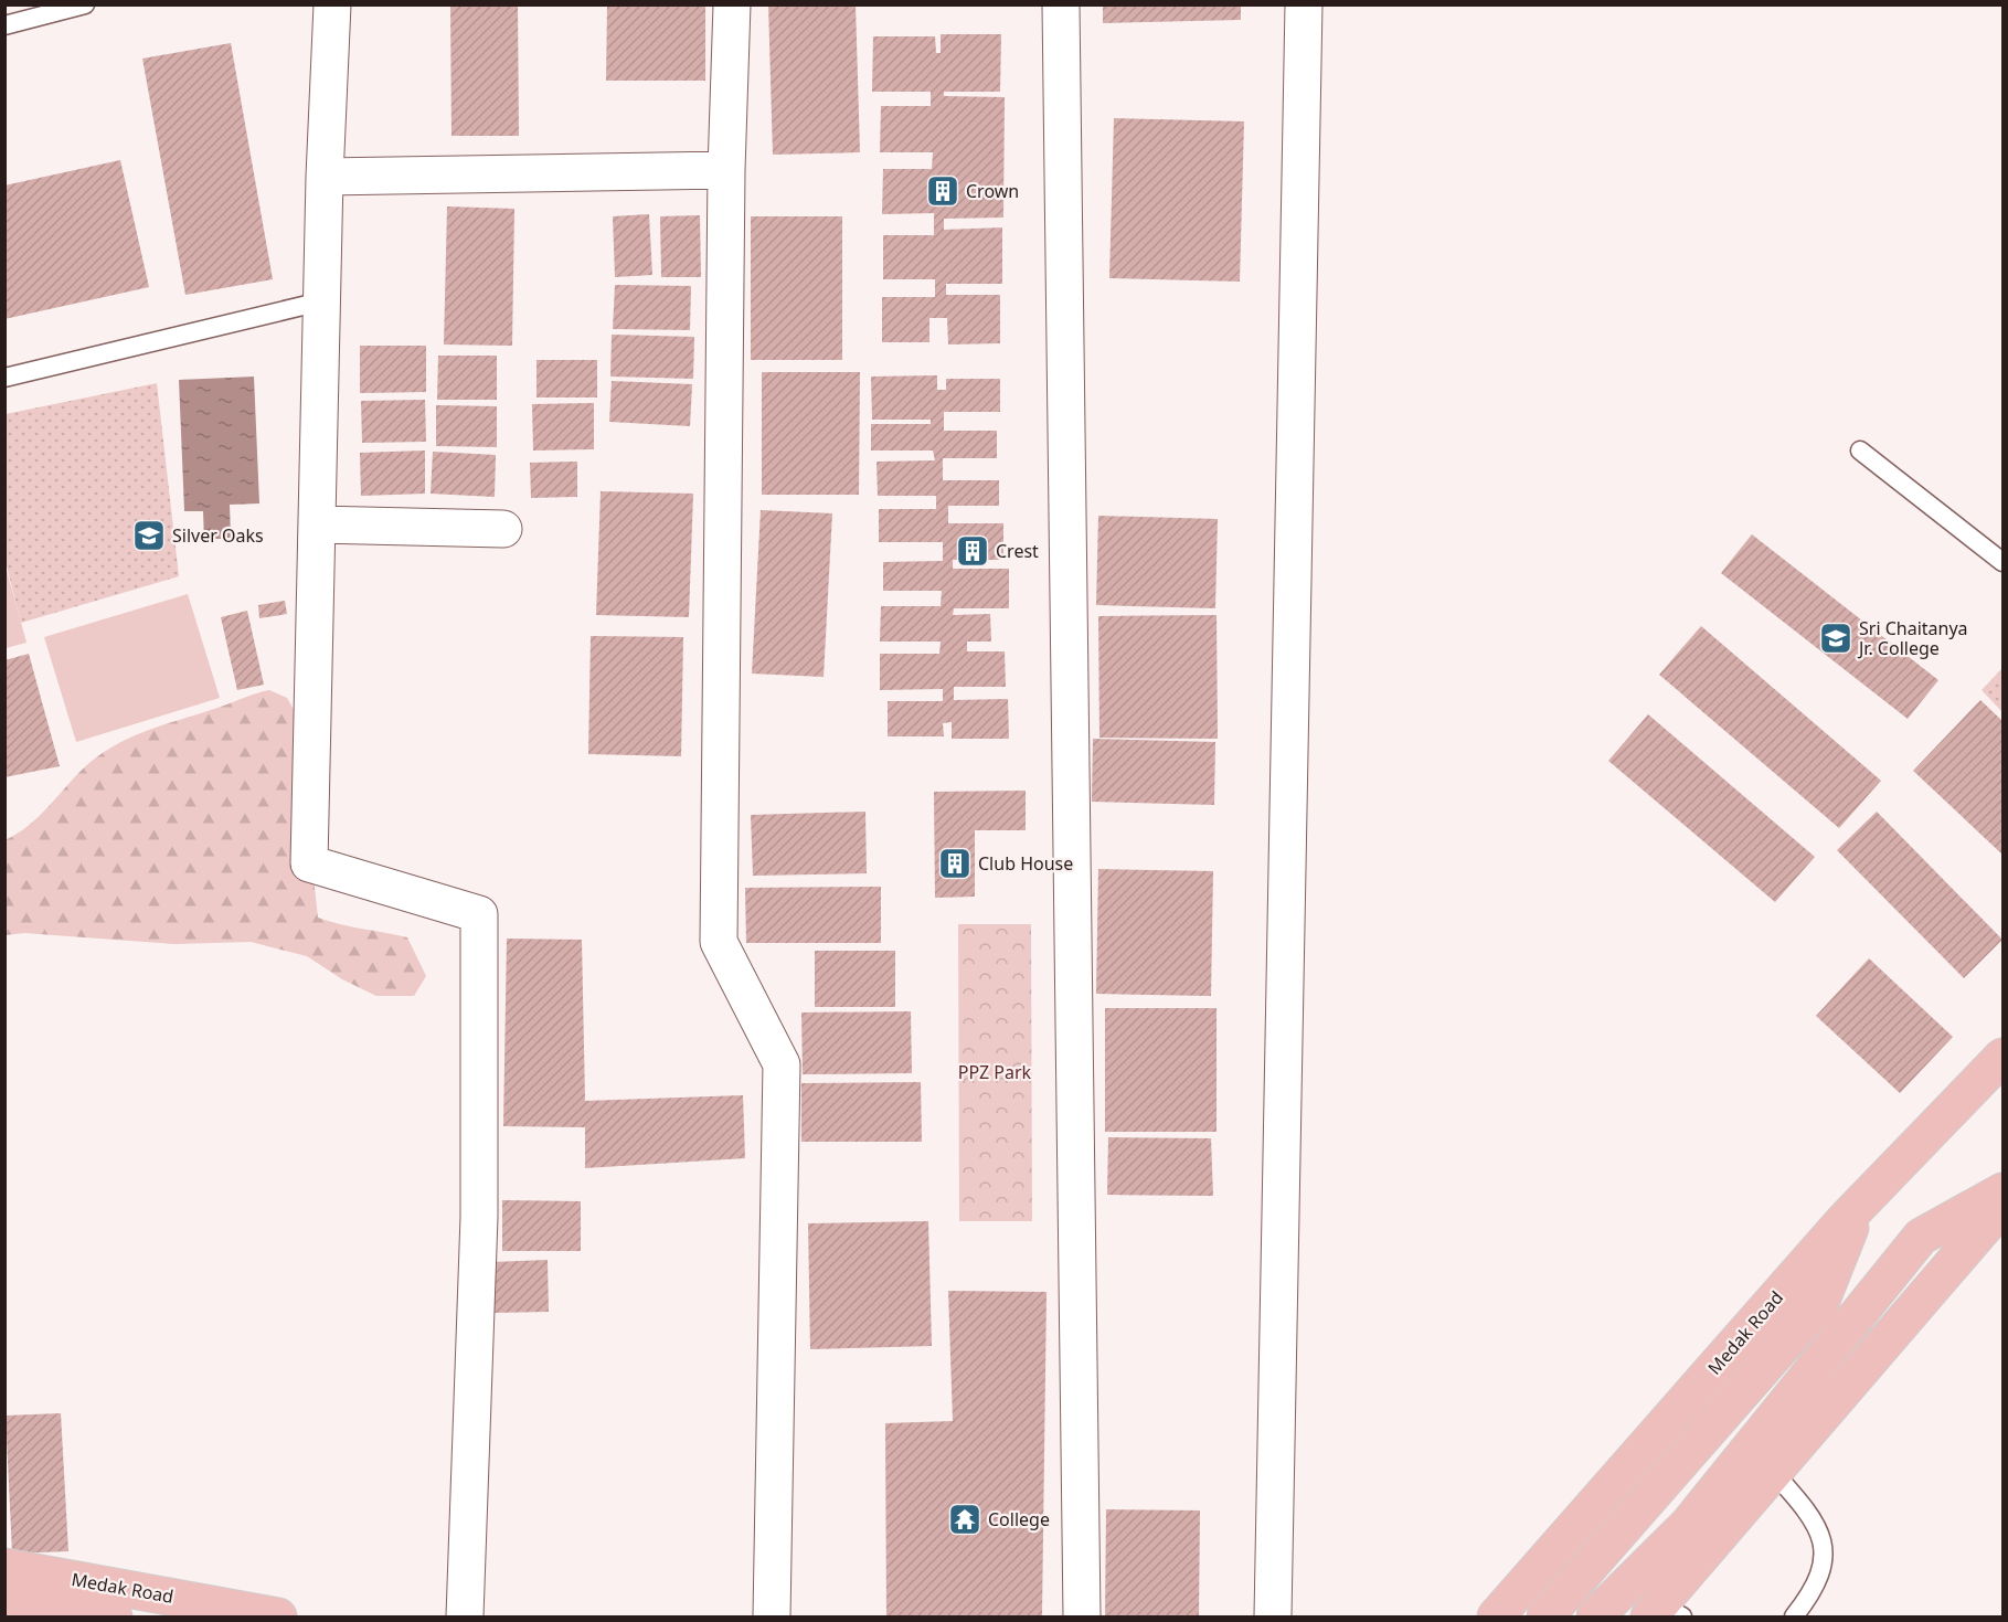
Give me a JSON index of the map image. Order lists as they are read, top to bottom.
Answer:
{
  "streets": {
    "main road": ["Medak Road"]
  },
  "parks": ["PPZ Park"],
  "places": {
    "building": ["Crown", "Crest", "Club House"],
    "school or university": ["Silver Oaks", "Sri Chaitanya Jr. College"],
    "temple": ["College"]
  }
}
